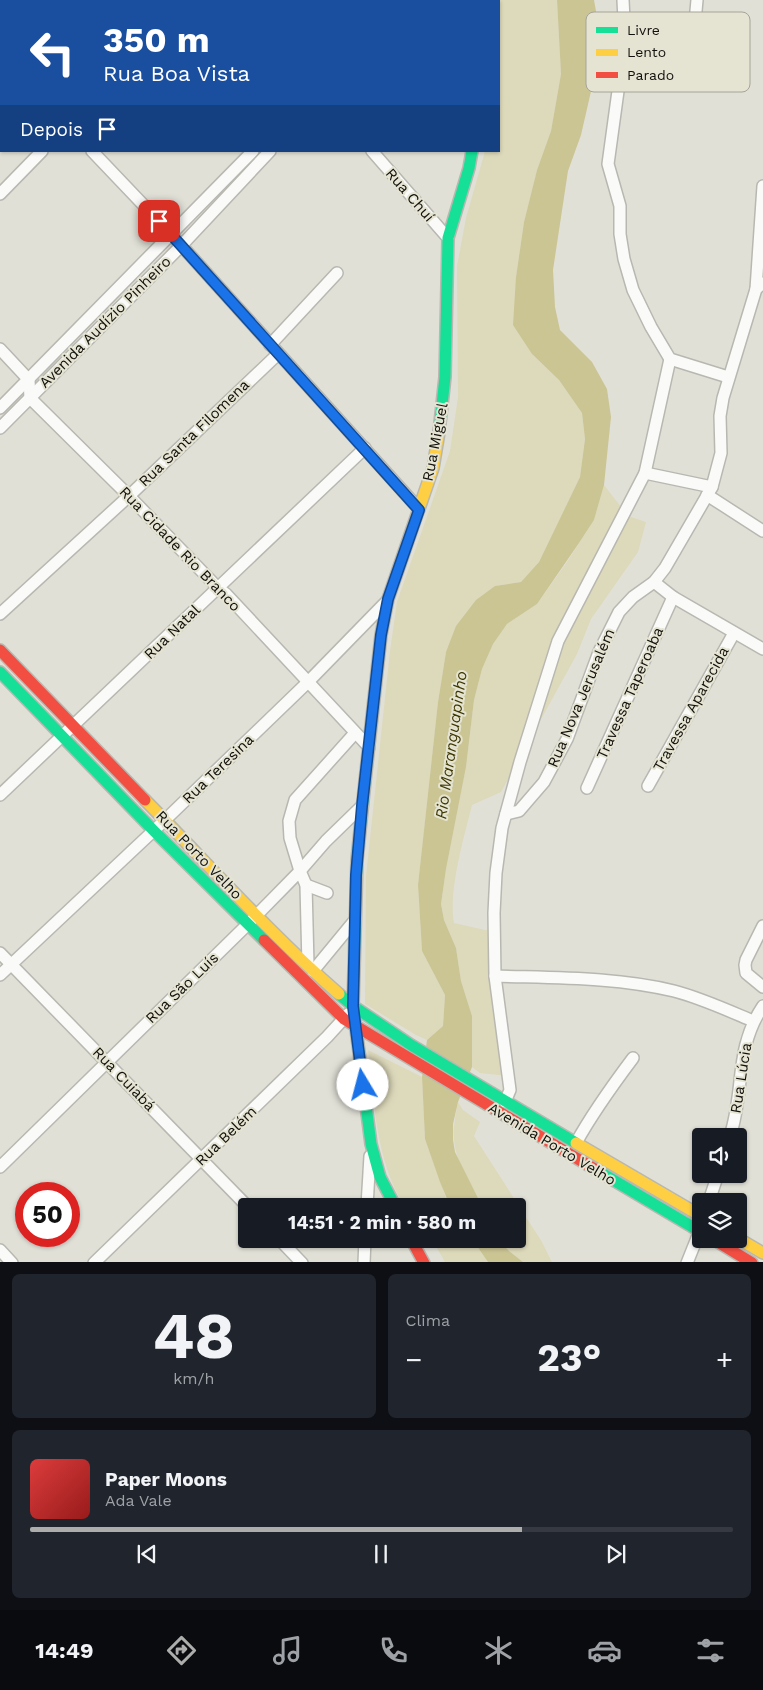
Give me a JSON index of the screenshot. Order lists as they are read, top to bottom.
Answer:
{
  "streets": {
    "main road": ["Rua Miguel", "Rua Porto Velho", "Avenida Porto Velho"],
    "street": [
      "Rua Chuí",
      "Avenida Audízio Pinheiro",
      "Rua Santa Filomena",
      "Rua Cidade Rio Branco",
      "Rua Natal",
      "Travessa Taperoaba",
      "Rua Nova Jerusalém",
      "Travessa Aparecida",
      "Rua Teresina",
      "Rua São Luís",
      "Rua Lúcia",
      "Rua Cuiabá",
      "Rua Belém"
    ]
  },
  "crossings": [
    ["Rua Chuí", "Rua Miguel"],
    ["Avenida Audízio Pinheiro", "Rua Cidade Rio Branco"],
    ["Rua Santa Filomena", "Rua Cidade Rio Branco"],
    ["Rua Miguel", "Rua Cidade Rio Branco"],
    ["Rua Miguel", "Rua Teresina"],
    ["Rua Miguel", "Rua Porto Velho"],
    ["Rua Miguel", "Rua São Luís"],
    ["Rua Miguel", "Rua Belém"],
    ["Rua Cidade Rio Branco", "Rua Natal"],
    ["Rua Cidade Rio Branco", "Rua Teresina"],
    ["Rua Natal", "Rua Porto Velho"],
    ["Rua Teresina", "Rua Porto Velho"],
    ["Rua Teresina", "Rua Cuiabá"],
    ["Rua Porto Velho", "Rua São Luís"],
    ["Rua Porto Velho", "Rua Belém"],
    ["Rua Porto Velho", "Avenida Porto Velho"],
    ["Rua São Luís", "Rua Cuiabá"],
    ["Rua Cuiabá", "Rua Belém"]
  ],
  "water": ["Rio Maranguapinho"],
  "legend": ["Livre", "Lento", "Parado"],
  "page": {
    "turn": ["350 m", "Rua Boa Vista"],
    "then": "Depois",
    "limit": "50",
    "trip": "14:51 · 2 min · 580 m",
    "tile": [
      ["48", "km/h"],
      "Clima"
    ],
    "heat": ["−", "23°", "+"],
    "song": ["Paper Moons", "Ada Vale"],
    "tabs": "14:49"
  }
}
